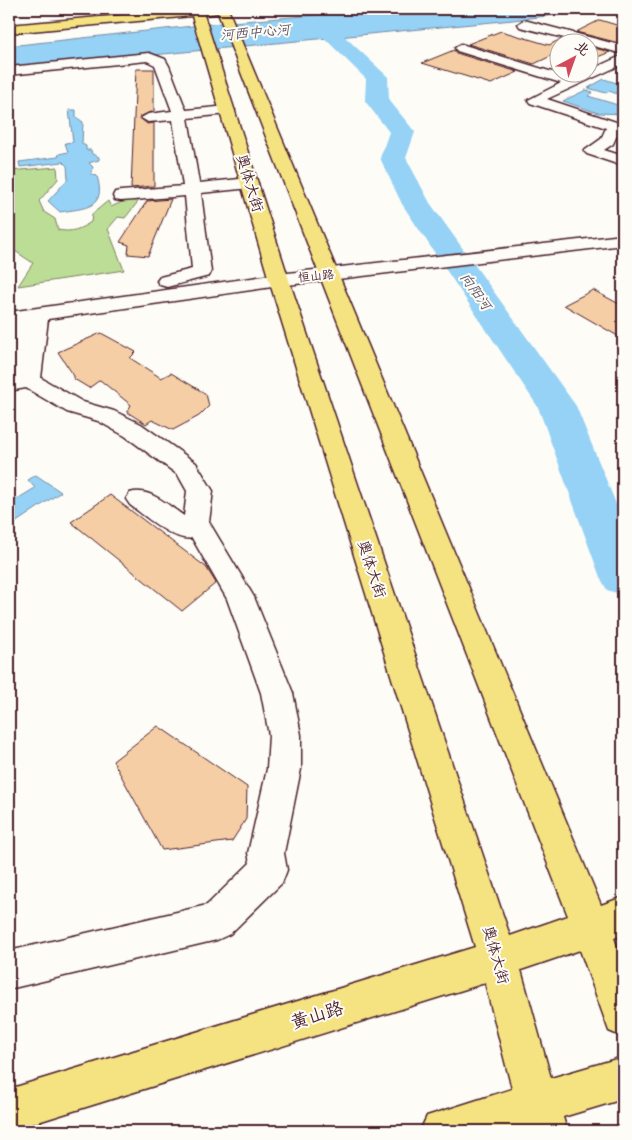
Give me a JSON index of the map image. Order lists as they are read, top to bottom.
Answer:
{
  "streets": {
    "main road": ["奥体大街", "黄山路"],
    "street": ["恒山路"]
  },
  "crossings": [
    ["奥体大街", "恒山路"],
    ["奥体大街", "黄山路"]
  ],
  "water": ["河西中心河", "向阳河"],
  "north": "top right"
}
